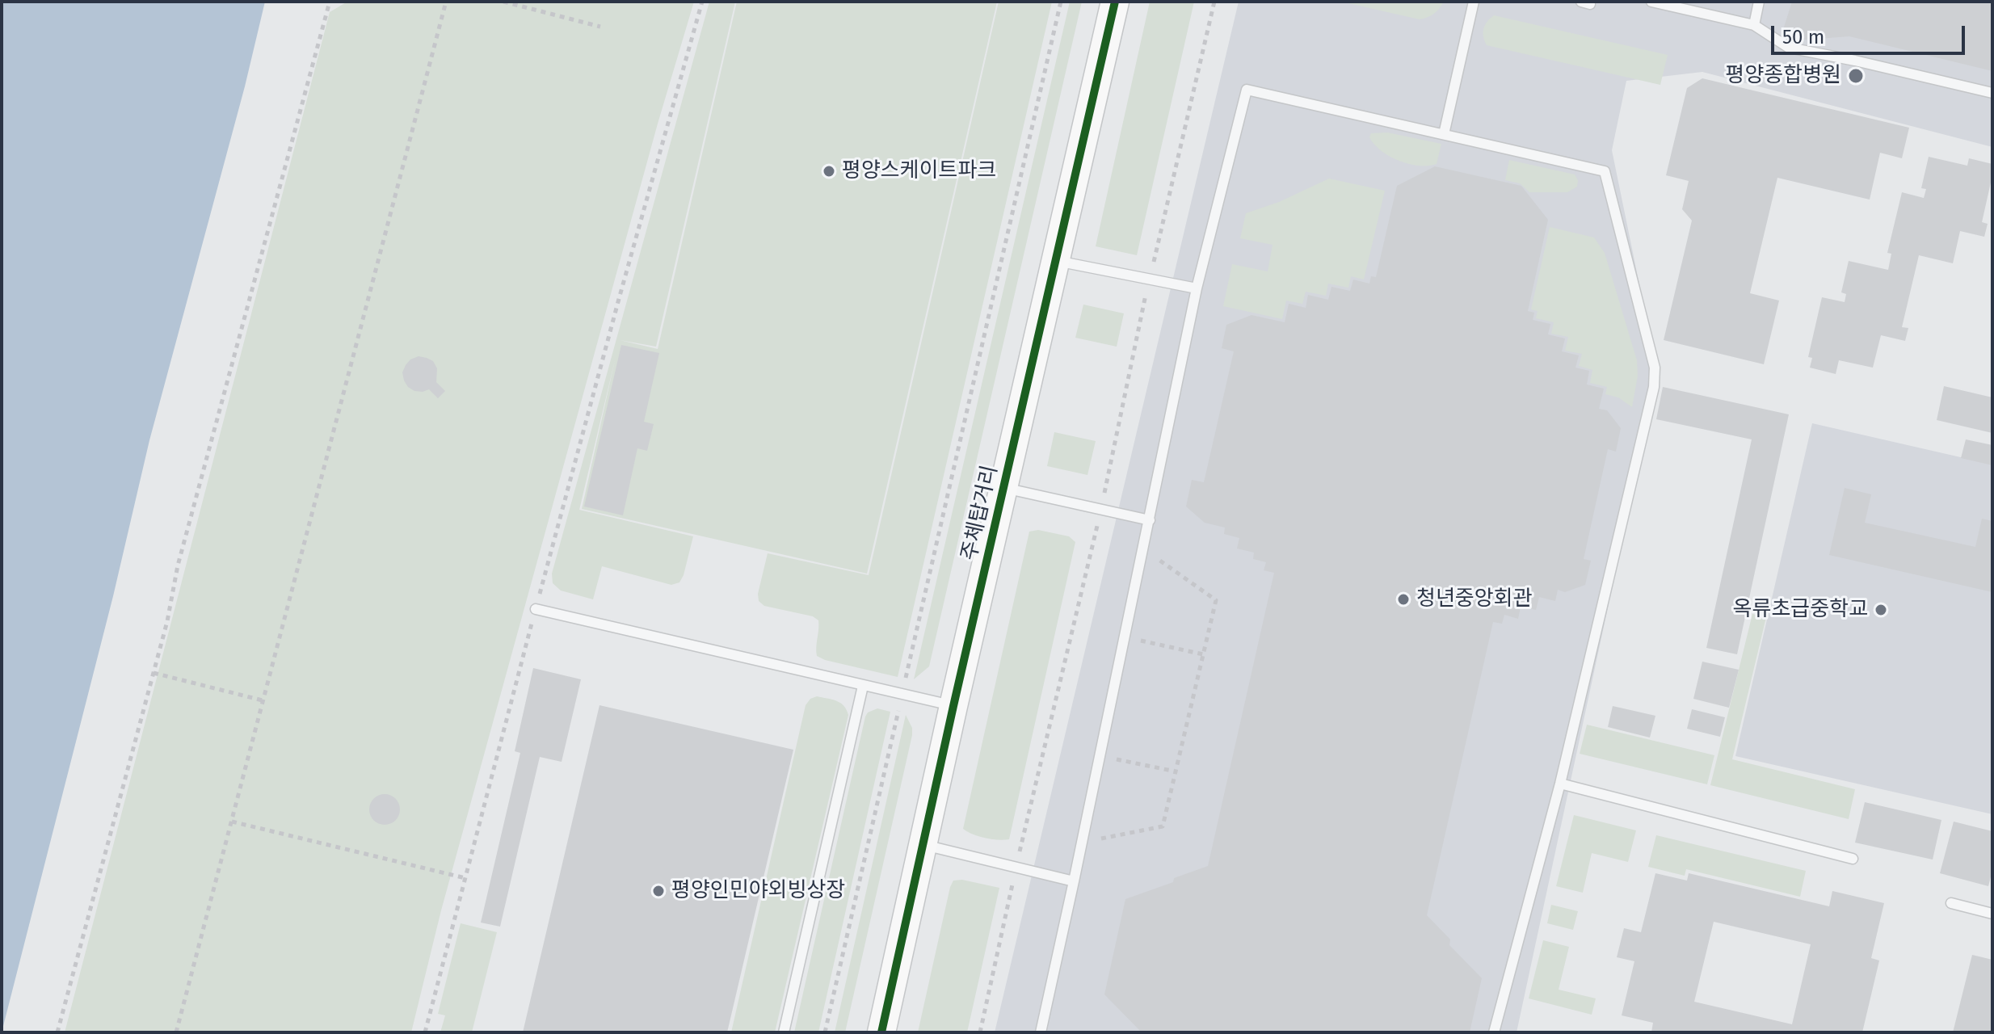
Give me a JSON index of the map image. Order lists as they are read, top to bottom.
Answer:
{
  "streets": {
    "main road": ["주체탑거리"]
  },
  "places": [
    "평양종합병원",
    "평양스케이트파크",
    "청년중앙회관",
    "옥류초급중학교",
    "평양인민야외빙상장"
  ],
  "scale_bar": "50 m"
}
